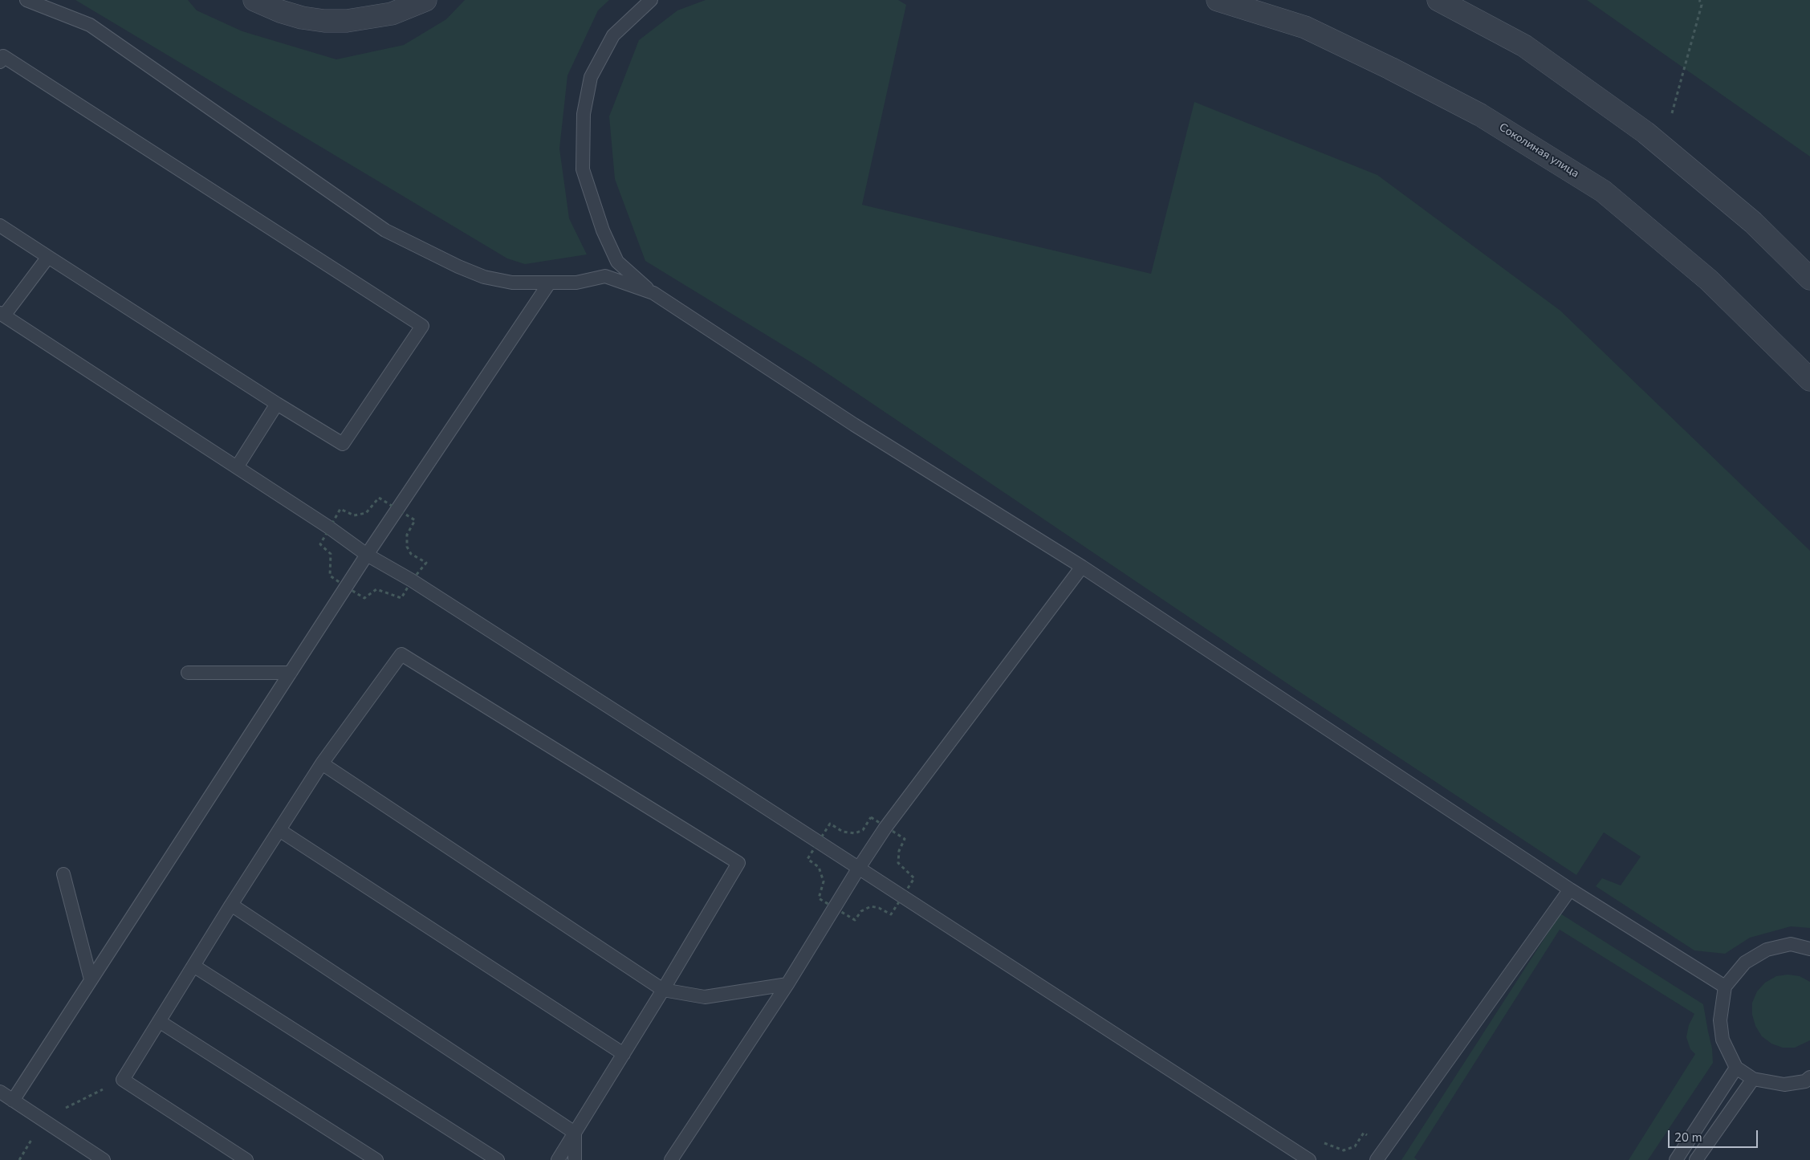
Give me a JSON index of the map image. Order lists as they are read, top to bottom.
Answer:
{
  "streets": {
    "street": ["Соколиная улица"]
  },
  "scale_bar": "20 m"
}
